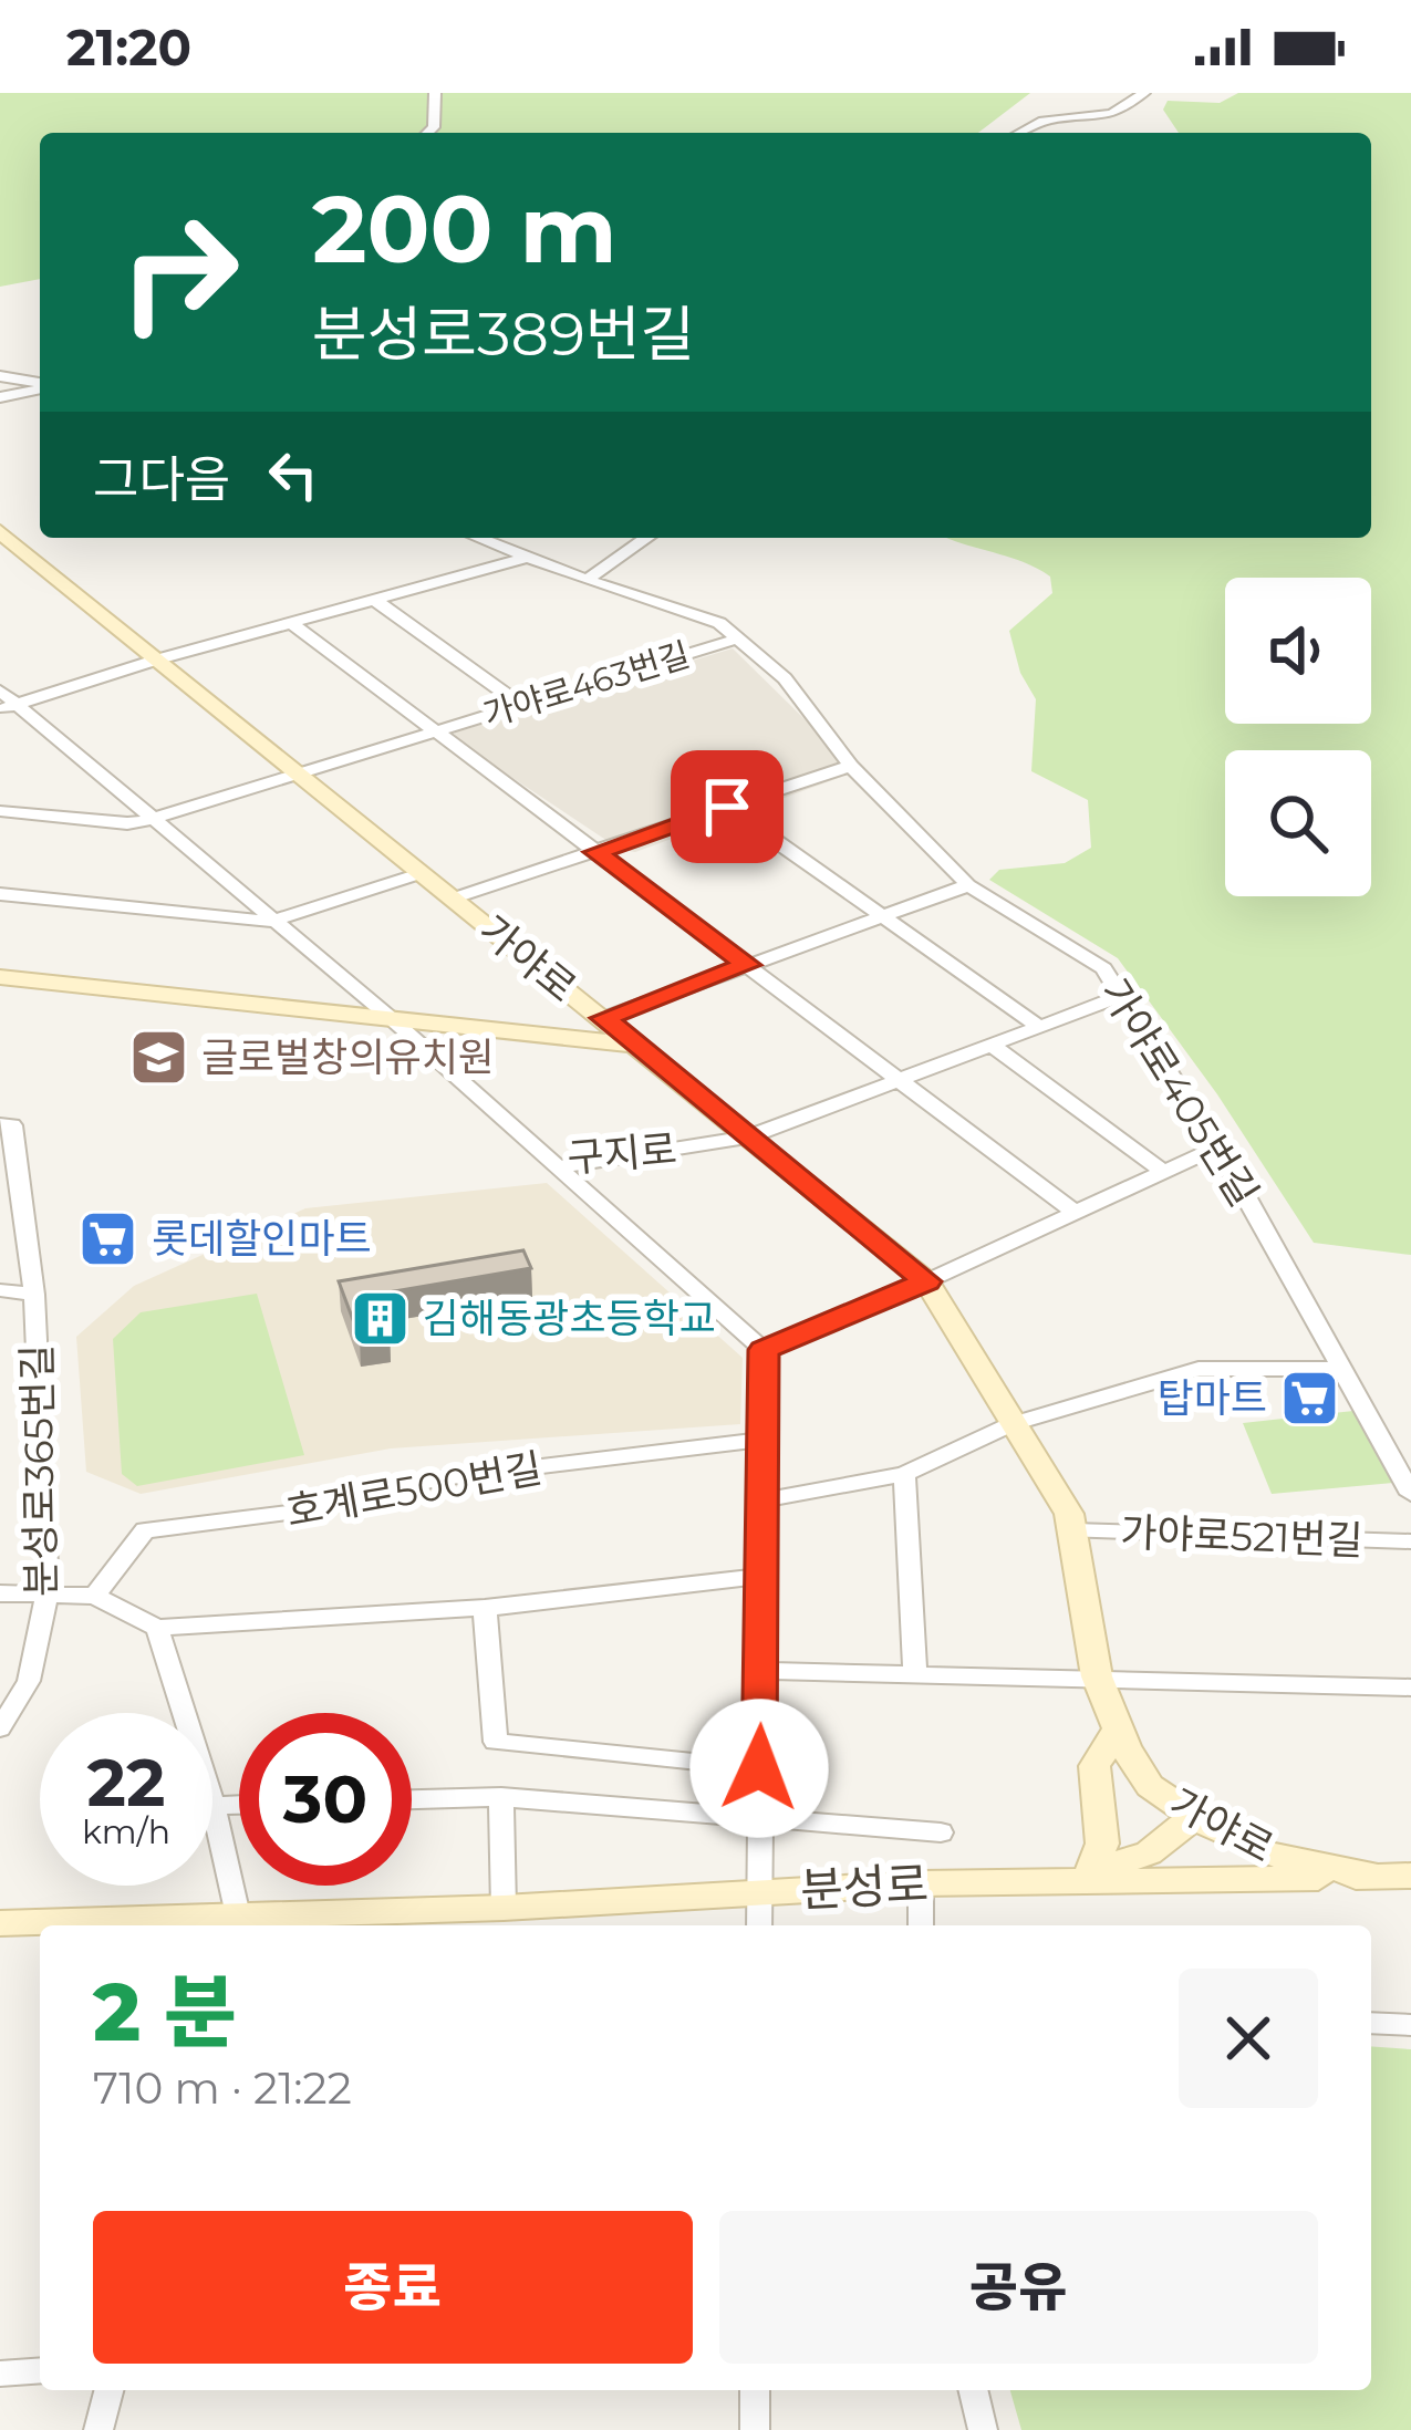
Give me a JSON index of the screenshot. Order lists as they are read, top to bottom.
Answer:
{
  "streets": {
    "main road": ["가야로", "분성로"],
    "street": [
      "가야로463번길",
      "가야로405번길",
      "구지로",
      "분성로365번길",
      "호계로500번길",
      "가야로521번길"
    ]
  },
  "crossings": [
    ["가야로463번길", "가야로"],
    ["가야로463번길", "가야로405번길"],
    ["가야로463번길", "구지로"],
    ["가야로", "구지로"],
    ["가야로", "가야로521번길"],
    ["가야로", "분성로"],
    ["가야로405번길", "구지로"]
  ],
  "places": {
    "school or university": ["글로벌창의유치원"],
    "supermarket": ["롯데할인마트", "탑마트"],
    "building": ["김해동광초등학교"]
  },
  "page": {
    "status": "21:20",
    "turn": ["200 m", "분성로389번길"],
    "then": "그다음",
    "speed": "22 km/h",
    "limit": "30",
    "heading": ["2 분", "710 m · 21:22"],
    "buttons": ["종료", "공유"]
  }
}
